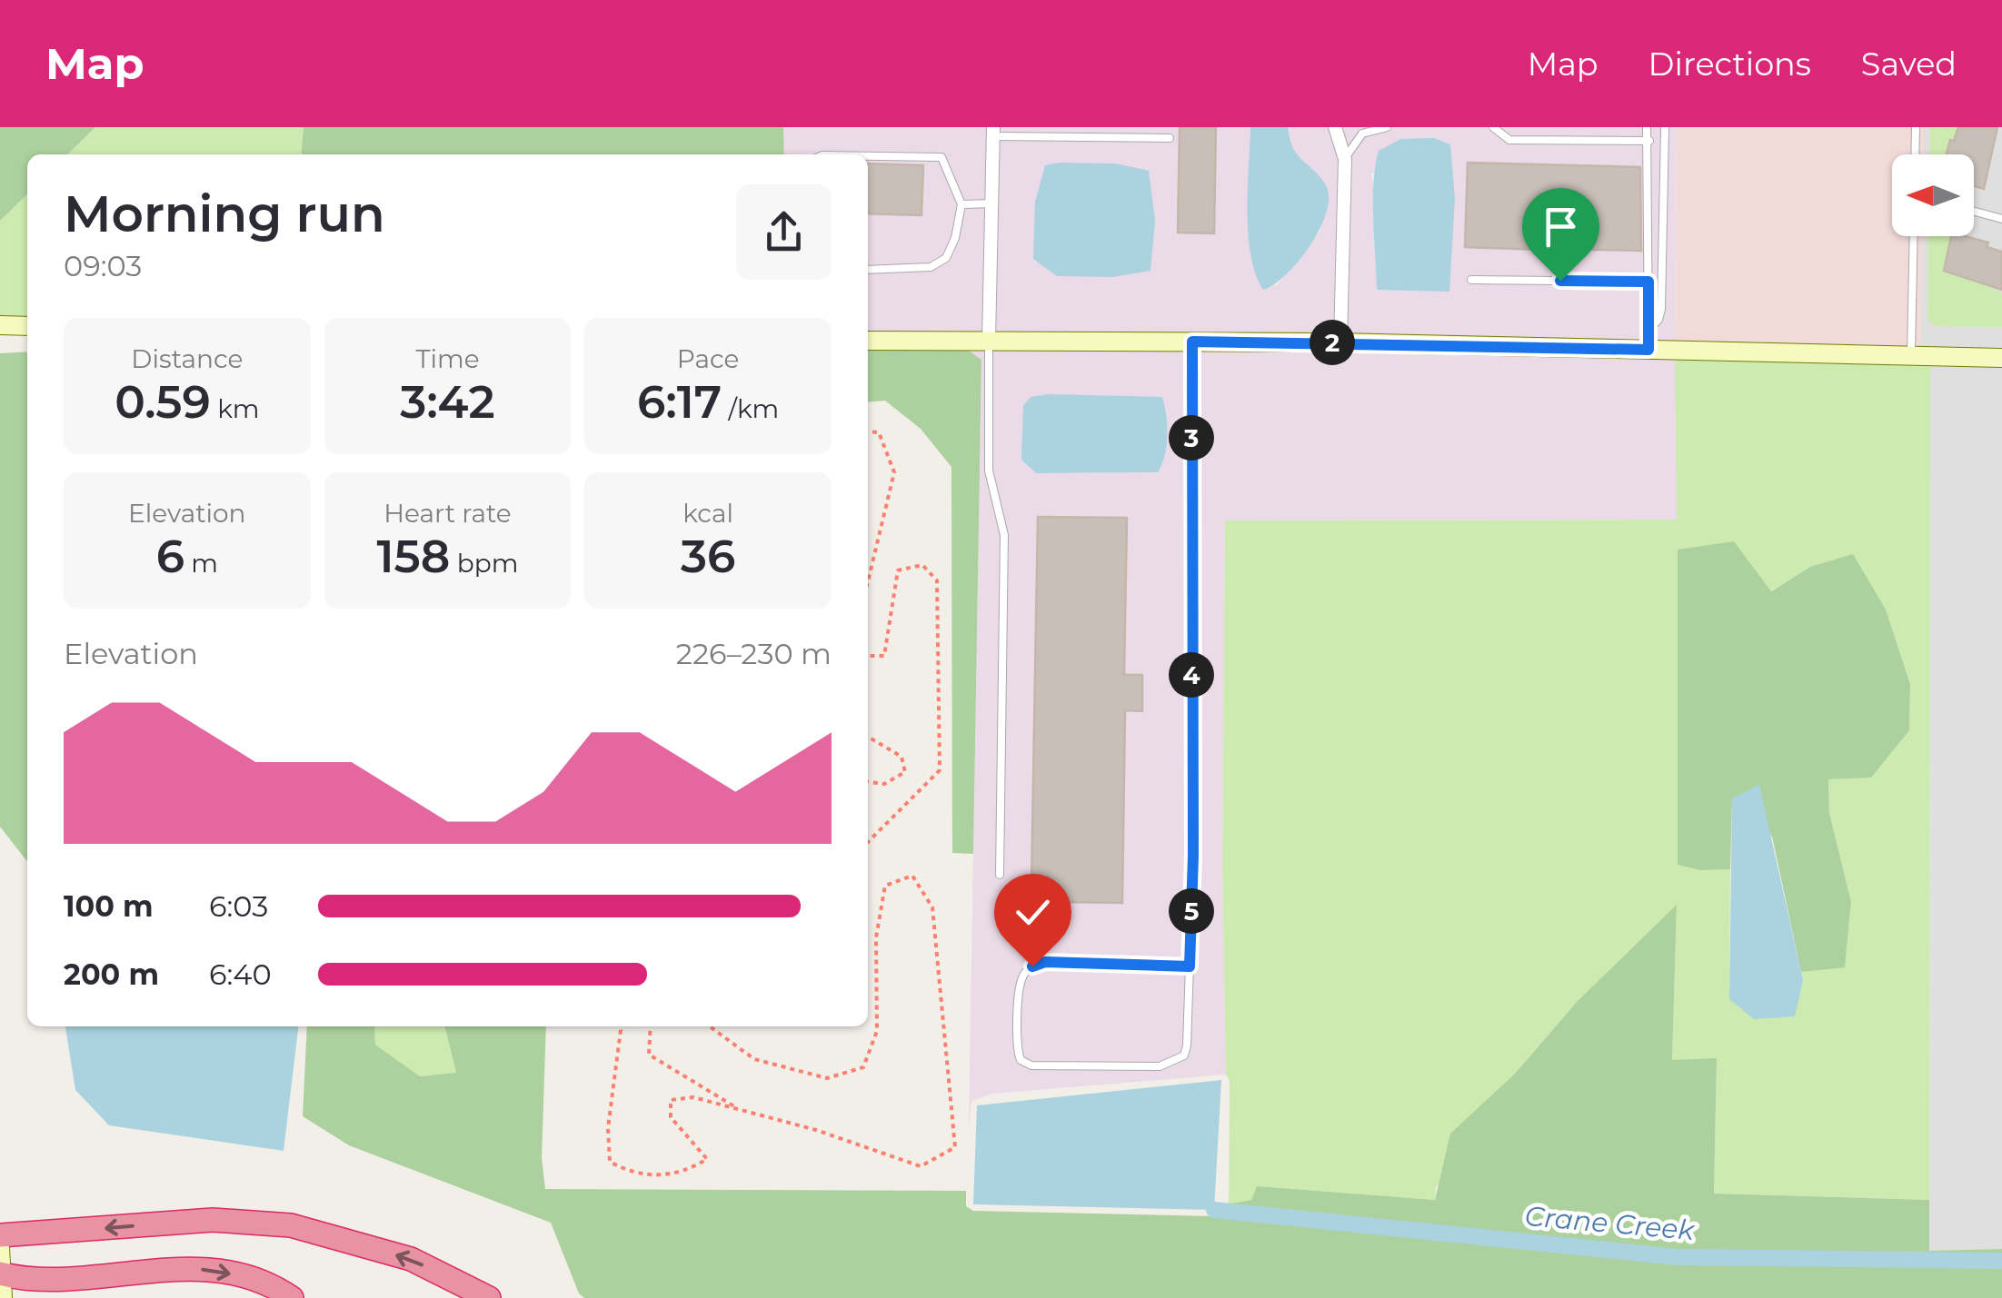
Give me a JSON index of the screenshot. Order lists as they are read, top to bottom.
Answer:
{
  "water": ["Crane Creek"],
  "north": "left",
  "page": {
    "header": "Map",
    "nav": ["Map", "Directions", "Saved"],
    "heading": ["Morning run", "09:03"],
    "stats": [
      ["Distance", "0.59 km"],
      ["Time", "3:42"],
      ["Pace", "6:17 /km"],
      ["Elevation", "6 m"],
      ["Heart rate", "158 bpm"],
      ["kcal", "36"]
    ],
    "pins": [
      "2",
      "3",
      "4",
      "5"
    ],
    "chart": ["Elevation", "226–230 m"],
    "list": [
      {
        "name": "100 m",
        "note": "6:03"
      },
      {
        "name": "200 m",
        "note": "6:40"
      }
    ]
  }
}
